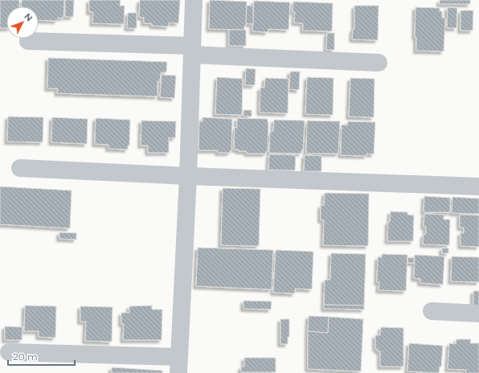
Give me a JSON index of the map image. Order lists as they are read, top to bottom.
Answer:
{
  "scale_bar": "20 m",
  "north": "top right"
}
